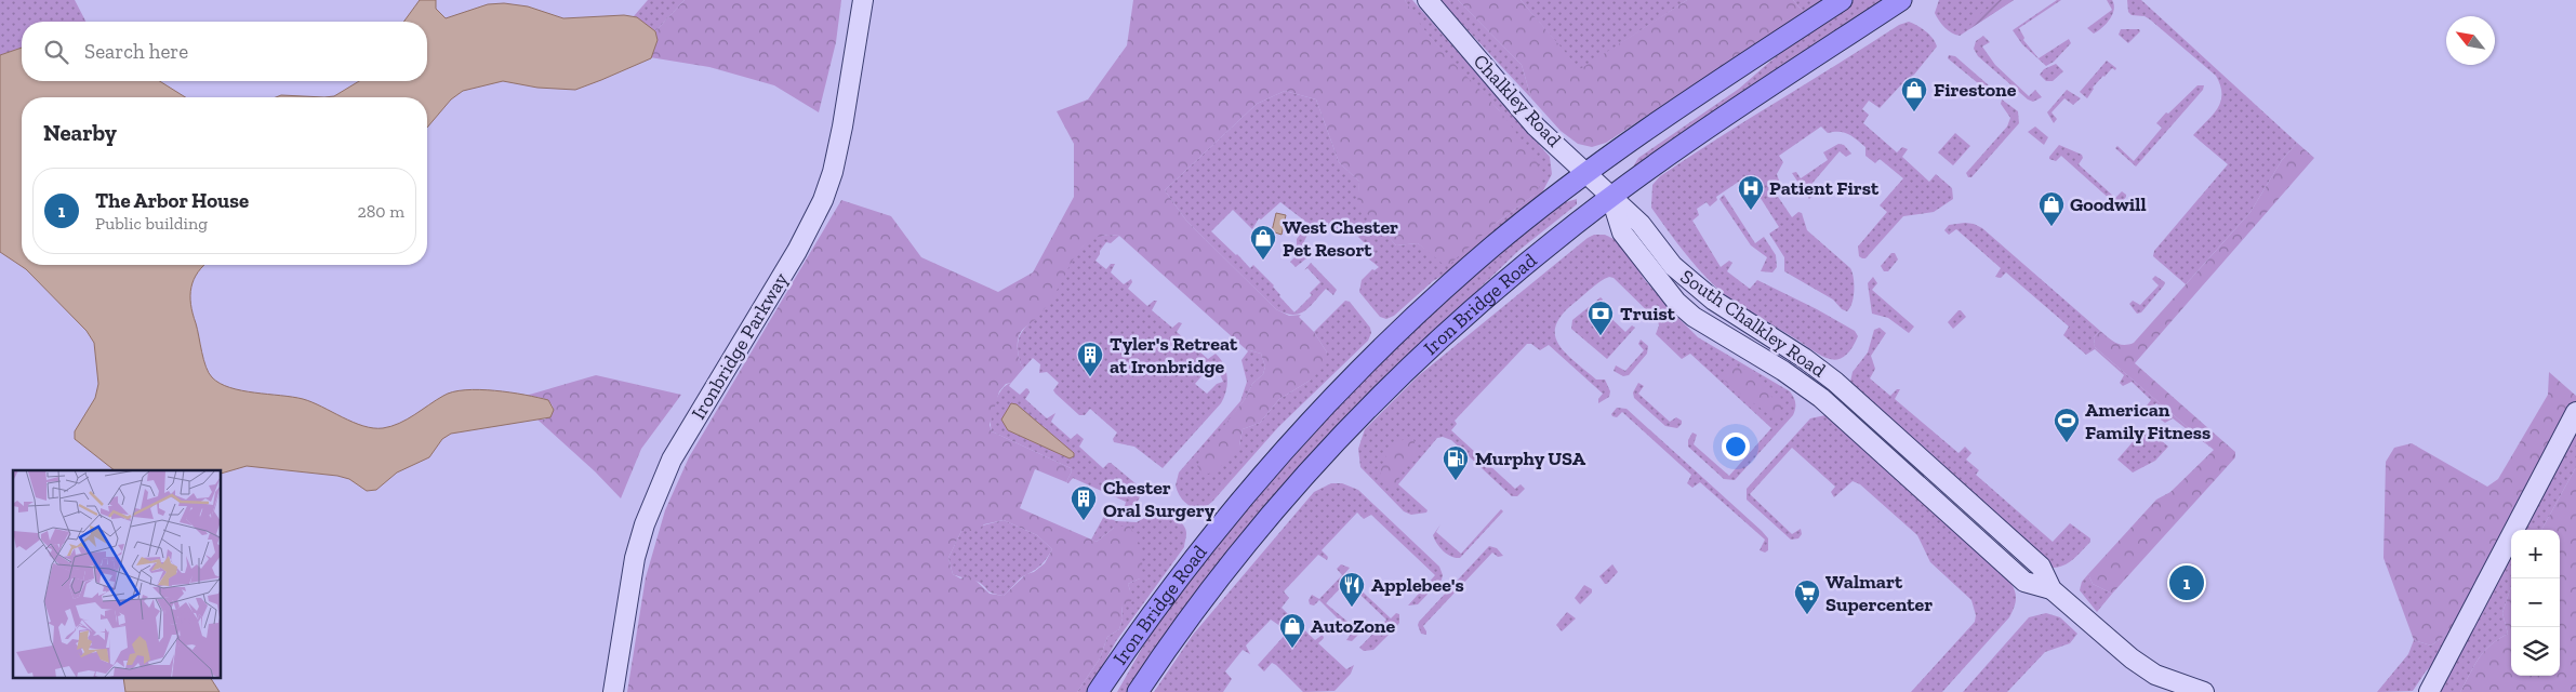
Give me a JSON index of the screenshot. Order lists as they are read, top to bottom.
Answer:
{
  "streets": {
    "main road": ["Iron Bridge Road"],
    "street": ["Chalkley Road", "South Chalkley Road", "Ironbridge Parkway"]
  },
  "crossings": [
    ["Chalkley Road", "Iron Bridge Road"],
    ["Chalkley Road", "South Chalkley Road"],
    ["Iron Bridge Road", "South Chalkley Road"]
  ],
  "places": {
    "shop": [
      "Firestone",
      "Goodwill",
      "West Chester Pet Resort",
      "AutoZone"
    ],
    "hospital": ["Patient First"],
    "bank": ["Truist"],
    "building": ["Tyler's Retreat at Ironbridge", "Chester Oral Surgery"],
    "sports": ["American Family Fitness"],
    "fuel station": ["Murphy USA"],
    "restaurant": ["Applebee's"],
    "supermarket": ["Walmart Supercenter"]
  },
  "north": "top left",
  "page": {
    "search": "Search here",
    "heading": "Nearby",
    "list": [
      {
        "mark": "1",
        "name": "The Arbor House",
        "note": "Public building",
        "value": "280 m"
      }
    ],
    "map_buttons": ["+", "−"],
    "pins": "1"
  }
}
